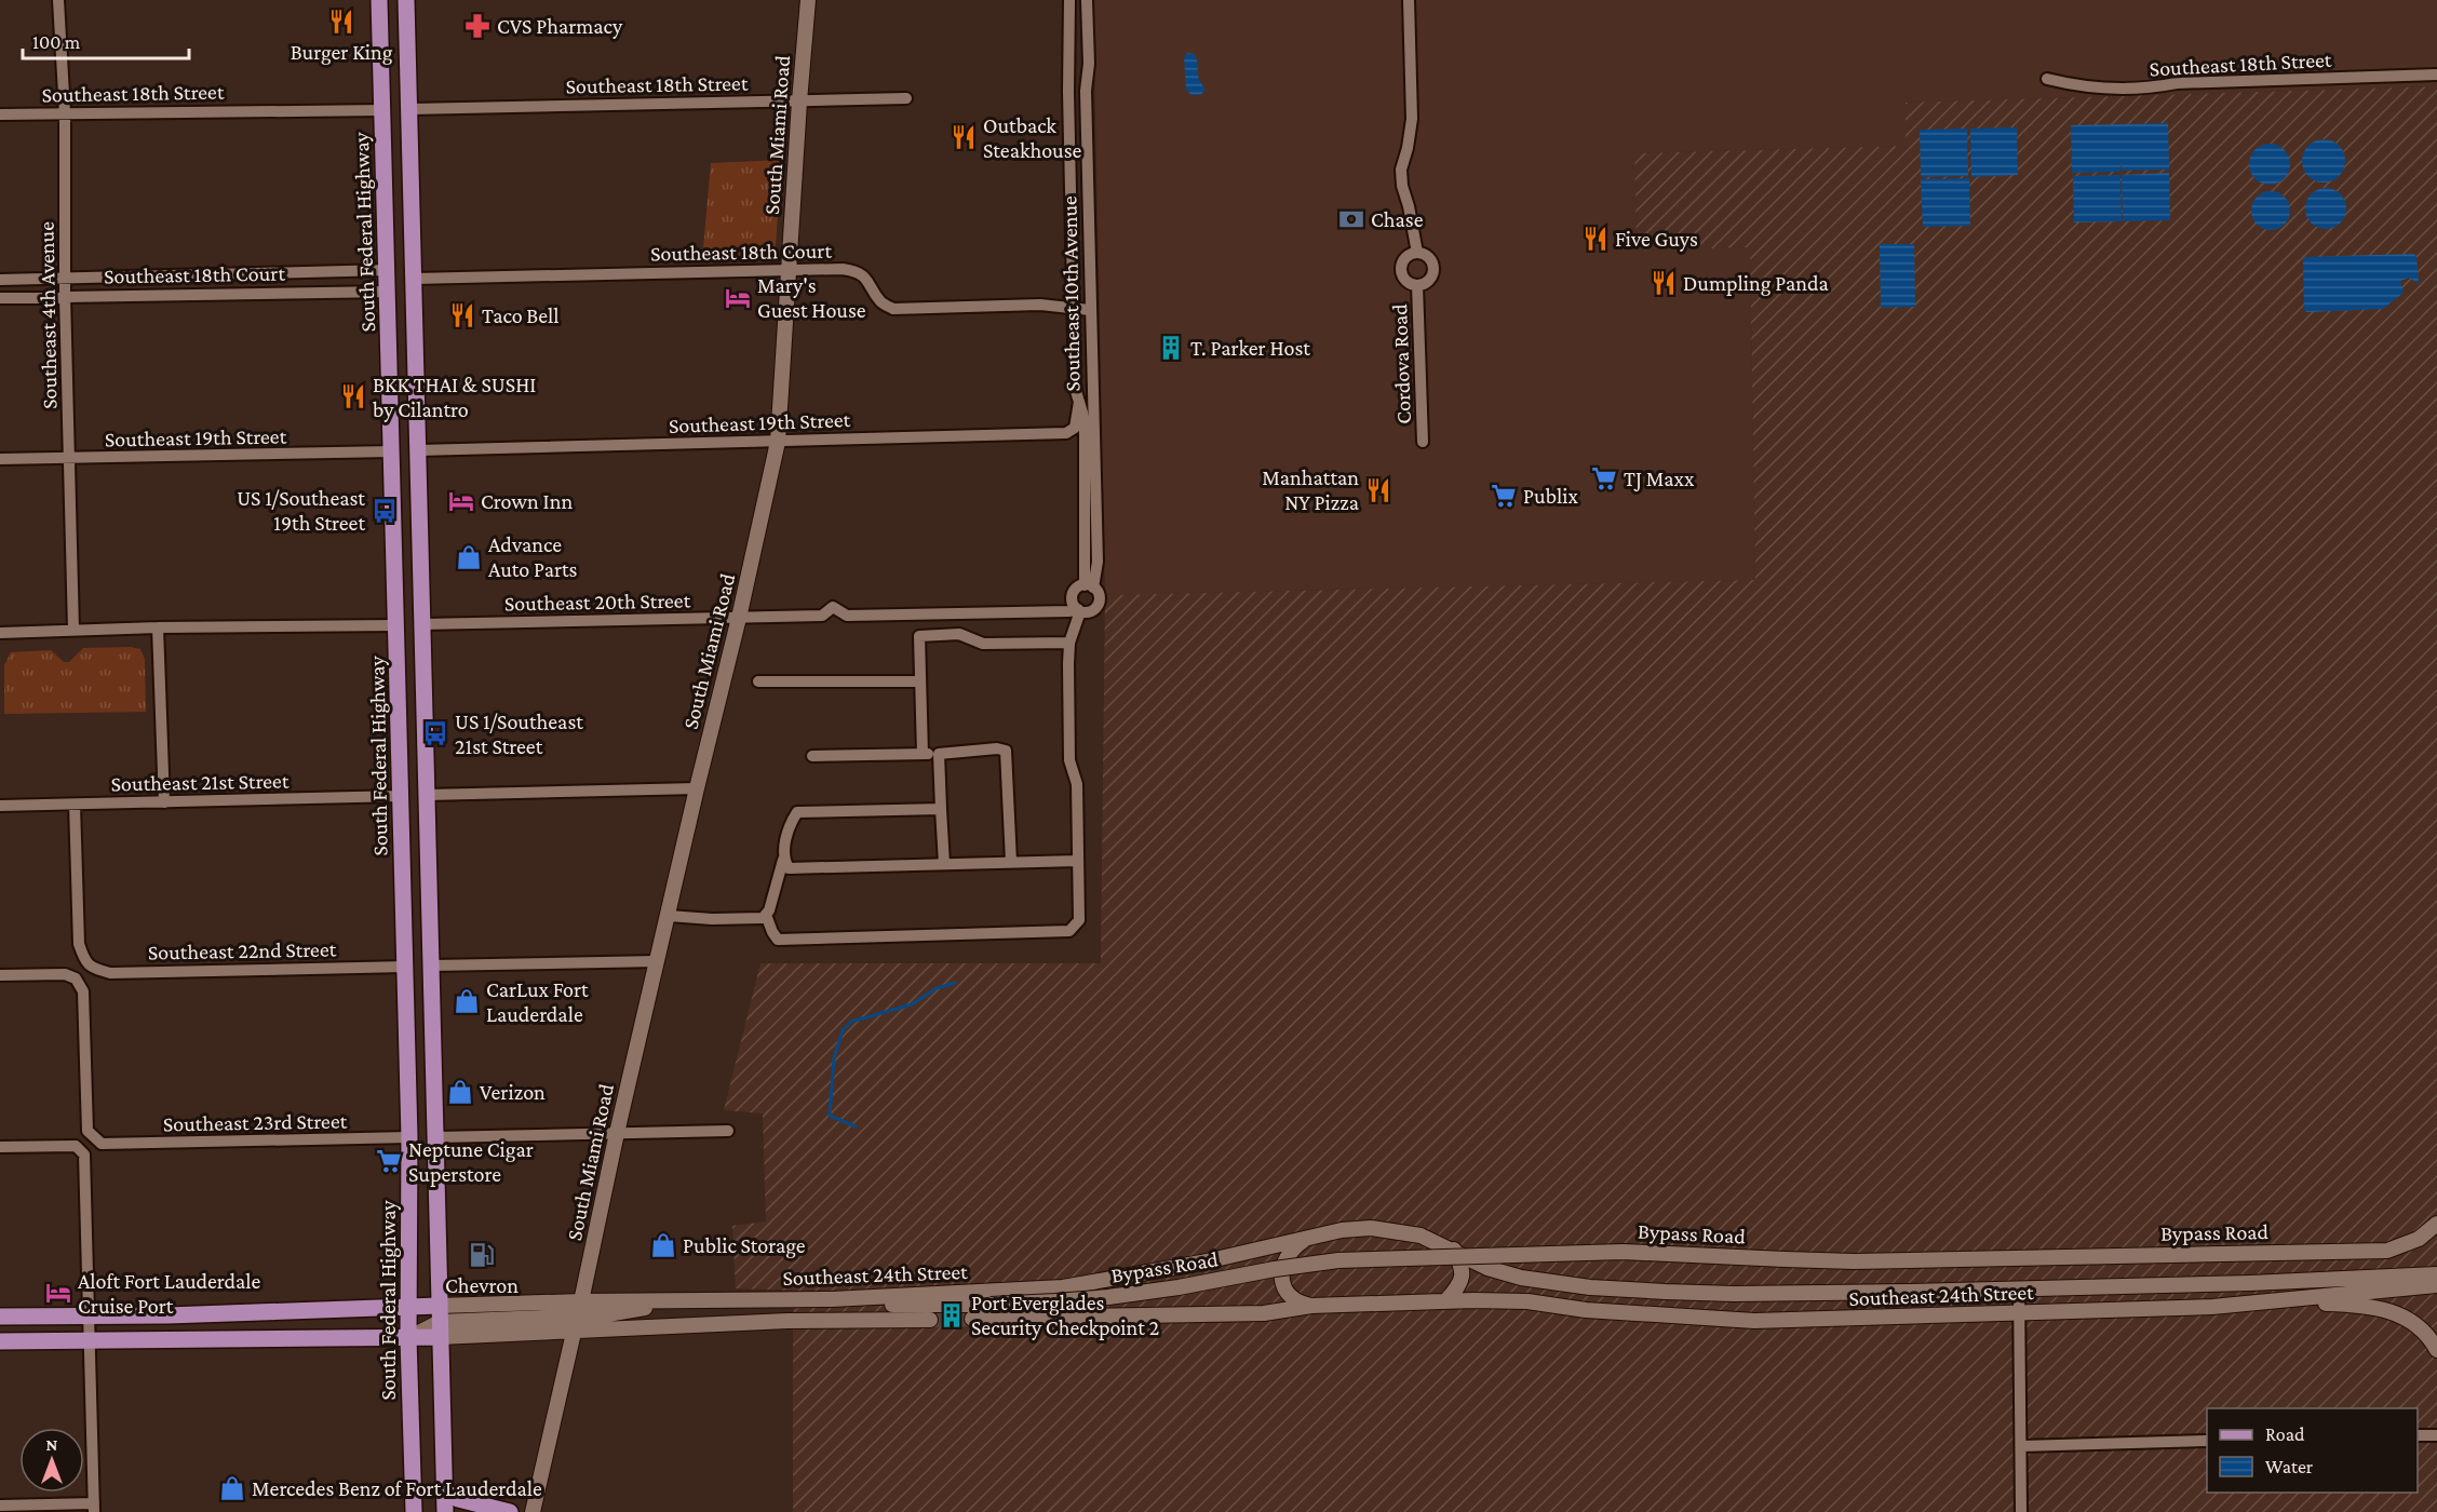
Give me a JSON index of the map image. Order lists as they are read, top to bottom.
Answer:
{
  "streets": {
    "main road": ["South Federal Highway"],
    "street": [
      "Southeast 18th Street",
      "South Miami Road",
      "Southeast 18th Court",
      "Southeast 10th Avenue",
      "Southeast 4th Avenue",
      "Cordova Road",
      "Southeast 19th Street",
      "Southeast 20th Street",
      "Southeast 21st Street",
      "Southeast 22nd Street",
      "Southeast 23rd Street",
      "Bypass Road",
      "Southeast 24th Street"
    ]
  },
  "crossings": [
    ["Southeast 18th Street", "South Miami Road"],
    ["Southeast 18th Street", "South Federal Highway"],
    ["Southeast 18th Street", "Southeast 4th Avenue"],
    ["South Miami Road", "Southeast 18th Court"],
    ["South Miami Road", "Southeast 19th Street"],
    ["South Miami Road", "Southeast 20th Street"],
    ["South Miami Road", "Southeast 24th Street"],
    ["South Federal Highway", "Southeast 18th Court"],
    ["South Federal Highway", "Southeast 19th Street"],
    ["South Federal Highway", "Southeast 21st Street"],
    ["South Federal Highway", "Southeast 22nd Street"],
    ["South Federal Highway", "Southeast 23rd Street"],
    ["Southeast 18th Court", "Southeast 10th Avenue"],
    ["Southeast 18th Court", "Southeast 4th Avenue"],
    ["Southeast 10th Avenue", "Southeast 19th Street"],
    ["Southeast 10th Avenue", "Southeast 20th Street"],
    ["Southeast 4th Avenue", "Southeast 19th Street"],
    ["Southeast 21st Street", "Southeast 22nd Street"],
    ["Bypass Road", "Southeast 24th Street"]
  ],
  "places": {
    "restaurant": [
      "Burger King",
      "Outback Steakhouse",
      "Five Guys",
      "Dumpling Panda",
      "Taco Bell",
      "BKK THAI & SUSHI by Cilantro",
      "Manhattan NY Pizza"
    ],
    "pharmacy": ["CVS Pharmacy"],
    "bank": ["Chase"],
    "hotel": ["Mary's Guest House", "Crown Inn", "Aloft Fort Lauderdale Cruise Port"],
    "building": ["T. Parker Host", "Port Everglades Security Checkpoint 2"],
    "supermarket": ["TJ Maxx", "Publix", "Neptune Cigar Superstore"],
    "bus stop": ["US 1/Southeast 19th Street", "US 1/Southeast 21st Street"],
    "shop": [
      "Advance Auto Parts",
      "CarLux Fort Lauderdale",
      "Verizon",
      "Public Storage",
      "Mercedes Benz of Fort Lauderdale"
    ],
    "fuel station": ["Chevron"]
  },
  "legend": ["Road", "Water"],
  "scale_bar": "100 m",
  "north": "top"
}
